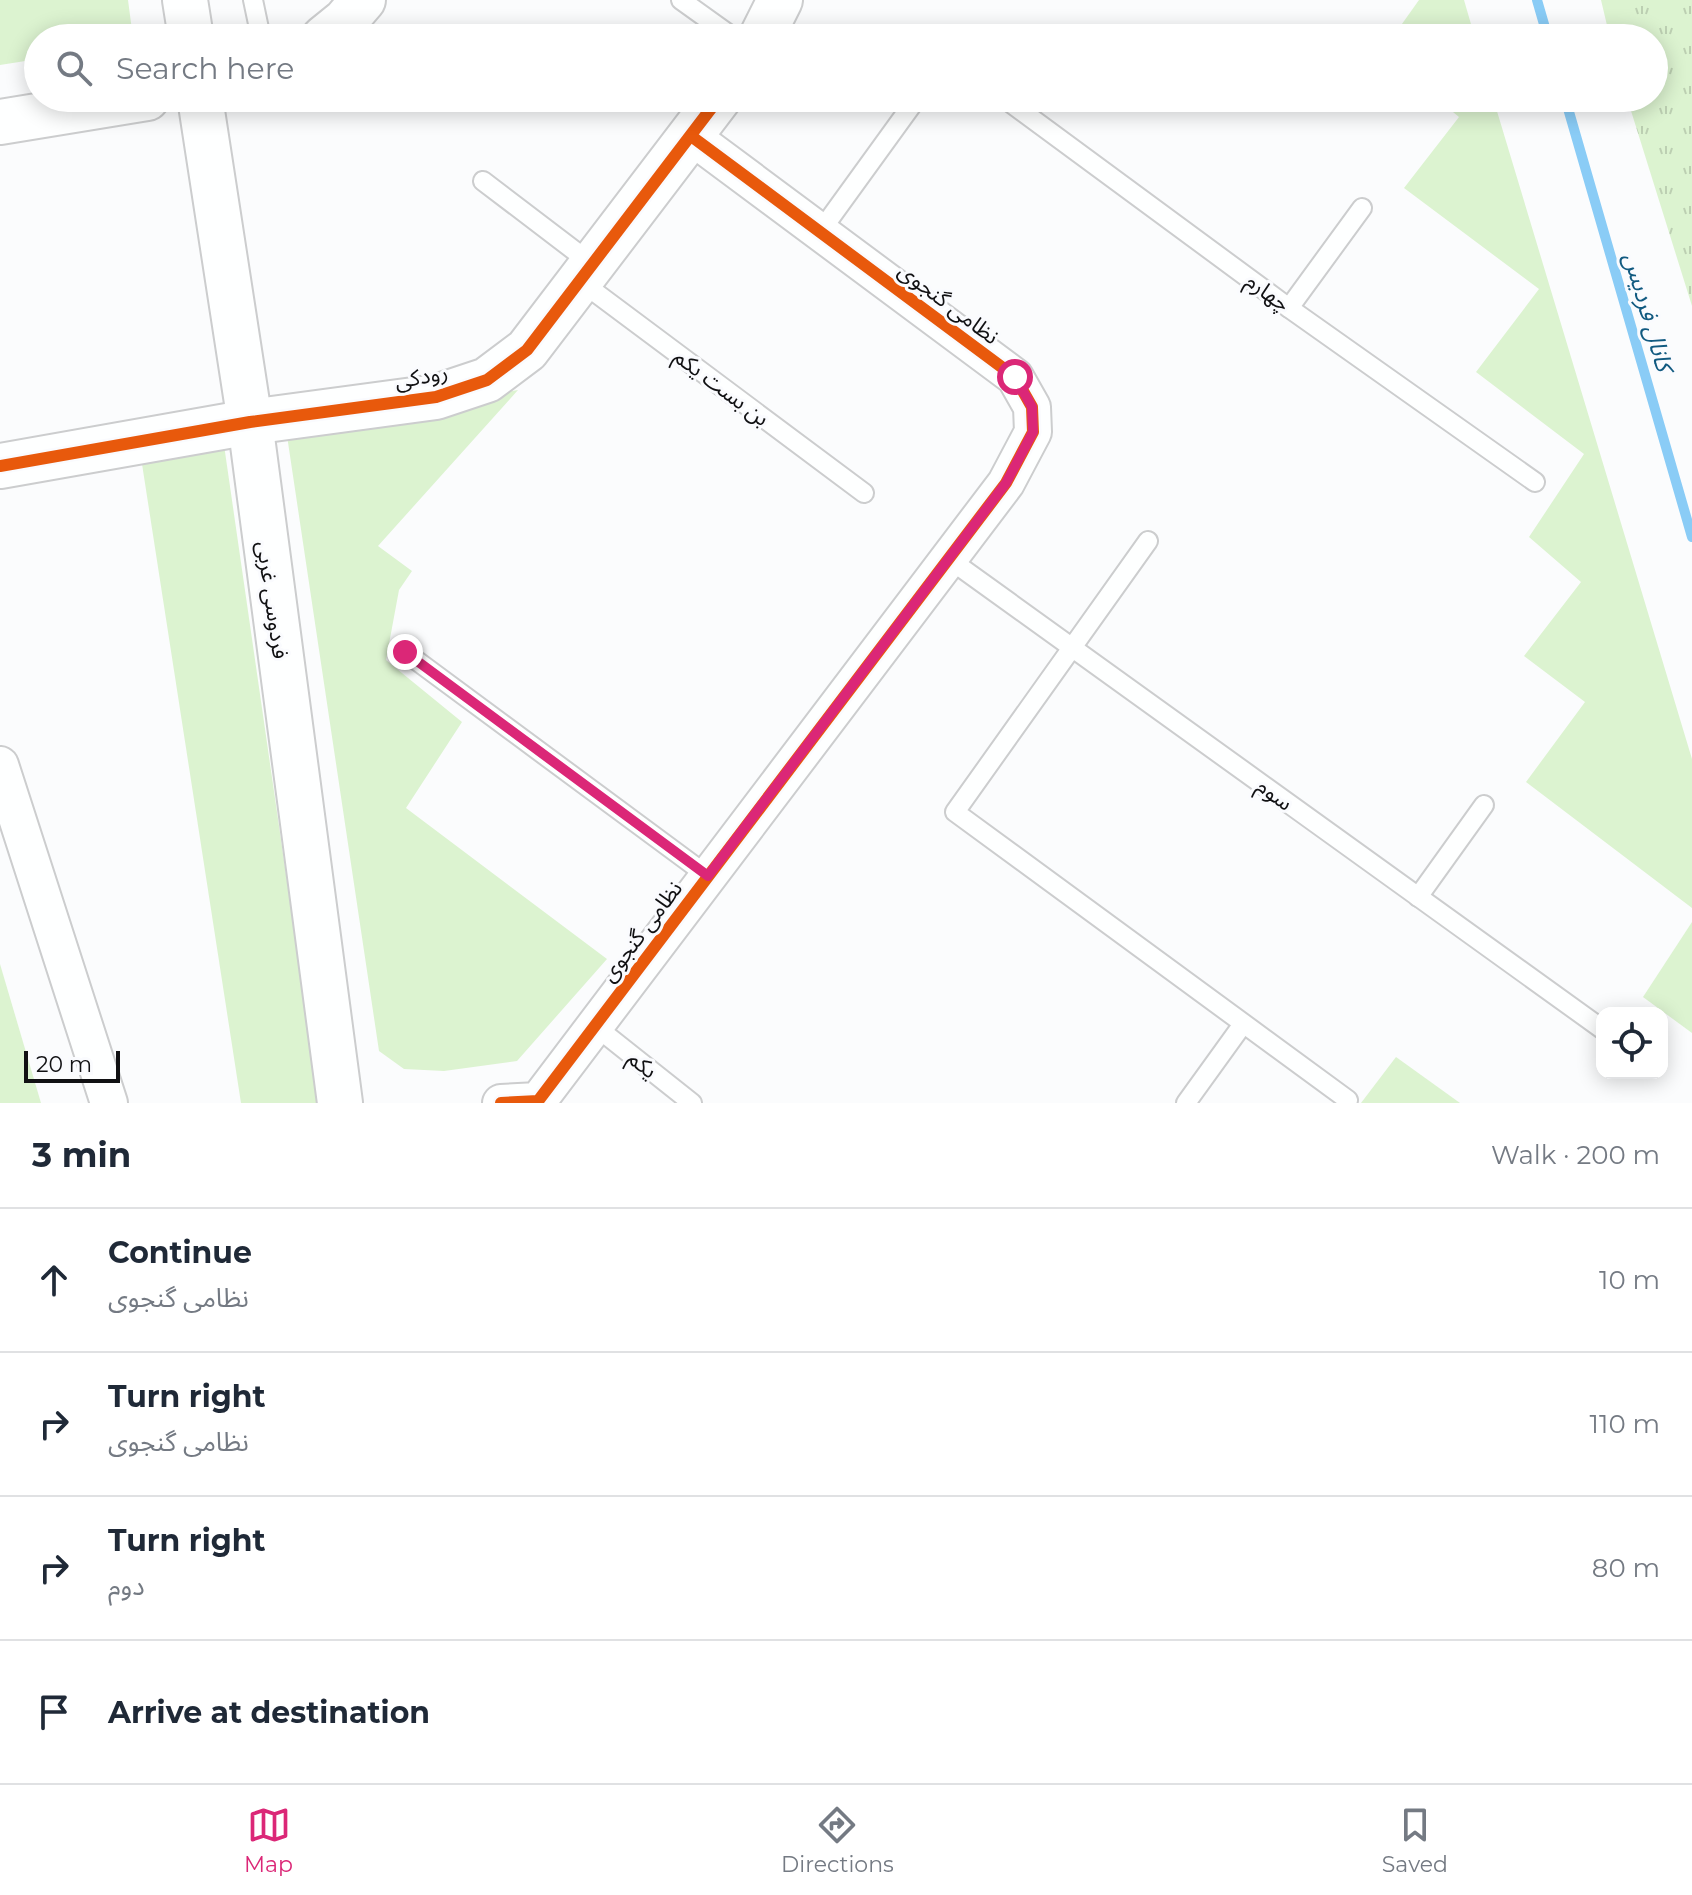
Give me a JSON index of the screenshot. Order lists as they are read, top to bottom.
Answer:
{
  "streets": {
    "street": ["نظامی گنجوی", "رودکی", "فردوسی غربی"],
    "lane": [
      "چهارم",
      "بن بست یکم",
      "سوم",
      "یکم"
    ]
  },
  "crossings": [
    ["نظامی گنجوی", "رودکی"],
    ["نظامی گنجوی", "سوم"],
    ["نظامی گنجوی", "یکم"],
    ["رودکی", "بن بست یکم"],
    ["رودکی", "فردوسی غربی"]
  ],
  "water": ["کانال فردیس"],
  "scale_bar": "20 m",
  "page": {
    "search": "Search here",
    "scale": "20 m",
    "heading": ["3 min", "Walk · 200 m"],
    "list": [
      ["Continue", "نظامی گنجوی", "10 m"],
      ["Turn right", "نظامی گنجوی", "110 m"],
      ["Turn right", "دوم", "80 m"],
      "Arrive at destination"
    ],
    "nav": ["Map", "Directions", "Saved"]
  }
}
